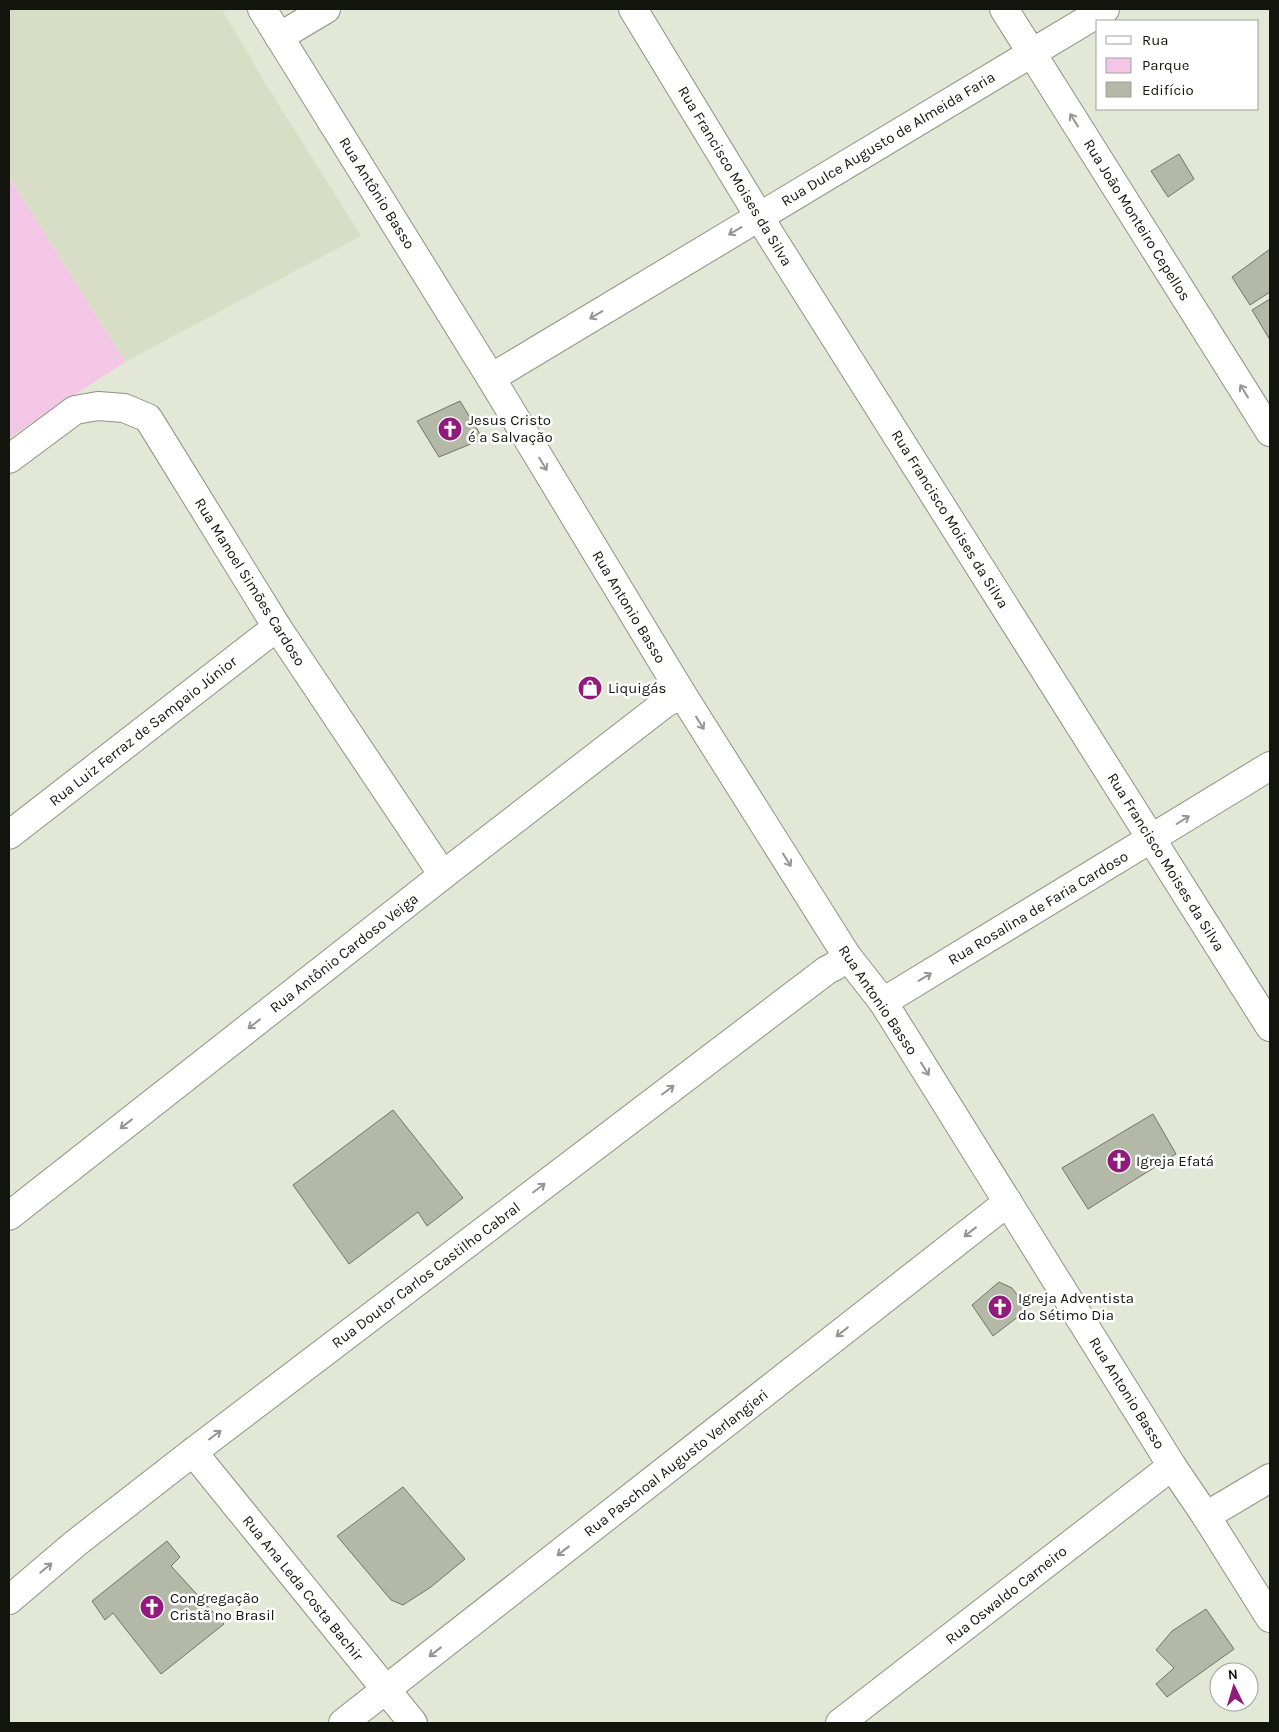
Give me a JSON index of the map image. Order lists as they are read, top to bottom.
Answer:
{
  "streets": {
    "street": [
      "Rua Dulce Augusto de Almeida Faria",
      "Rua Francisco Moises da Silva",
      "Rua Antônio Basso",
      "Rua João Monteiro Cepellos",
      "Rua Manoel Simões Cardoso",
      "Rua Antonio Basso",
      "Rua Luiz Ferraz de Sampaio Júnior",
      "Rua Rosalina de Faria Cardoso",
      "Rua Antônio Cardoso Veiga",
      "Rua Doutor Carlos Castilho Cabral",
      "Rua Paschoal Augusto Verlangieri",
      "Rua Ana Leda Costa Bachir",
      "Rua Oswaldo Carneiro"
    ]
  },
  "crossings": [
    ["Rua Dulce Augusto de Almeida Faria", "Rua Francisco Moises da Silva"],
    ["Rua Dulce Augusto de Almeida Faria", "Rua Antônio Basso"],
    ["Rua Dulce Augusto de Almeida Faria", "Rua João Monteiro Cepellos"],
    ["Rua Dulce Augusto de Almeida Faria", "Rua Antonio Basso"],
    ["Rua Francisco Moises da Silva", "Rua Rosalina de Faria Cardoso"],
    ["Rua Antônio Basso", "Rua Antonio Basso"],
    ["Rua Manoel Simões Cardoso", "Rua Luiz Ferraz de Sampaio Júnior"],
    ["Rua Manoel Simões Cardoso", "Rua Antônio Cardoso Veiga"],
    ["Rua Antonio Basso", "Rua Rosalina de Faria Cardoso"],
    ["Rua Antonio Basso", "Rua Antônio Cardoso Veiga"],
    ["Rua Antonio Basso", "Rua Doutor Carlos Castilho Cabral"],
    ["Rua Antonio Basso", "Rua Paschoal Augusto Verlangieri"],
    ["Rua Antonio Basso", "Rua Oswaldo Carneiro"],
    ["Rua Doutor Carlos Castilho Cabral", "Rua Ana Leda Costa Bachir"],
    ["Rua Paschoal Augusto Verlangieri", "Rua Ana Leda Costa Bachir"]
  ],
  "one_way": [
    "Rua Dulce Augusto de Almeida Faria",
    "Rua João Monteiro Cepellos",
    "Rua Antonio Basso",
    "Rua Rosalina de Faria Cardoso",
    "Rua Antônio Cardoso Veiga",
    "Rua Doutor Carlos Castilho Cabral",
    "Rua Paschoal Augusto Verlangieri"
  ],
  "places": {
    "church": [
      "Jesus Cristo é a Salvação",
      "Igreja Efatá",
      "Igreja Adventista do Sétimo Dia",
      "Congregação Cristã no Brasil"
    ],
    "shop": ["Liquigás"]
  },
  "legend": ["Rua", "Parque", "Edifício"],
  "north": "top"
}
